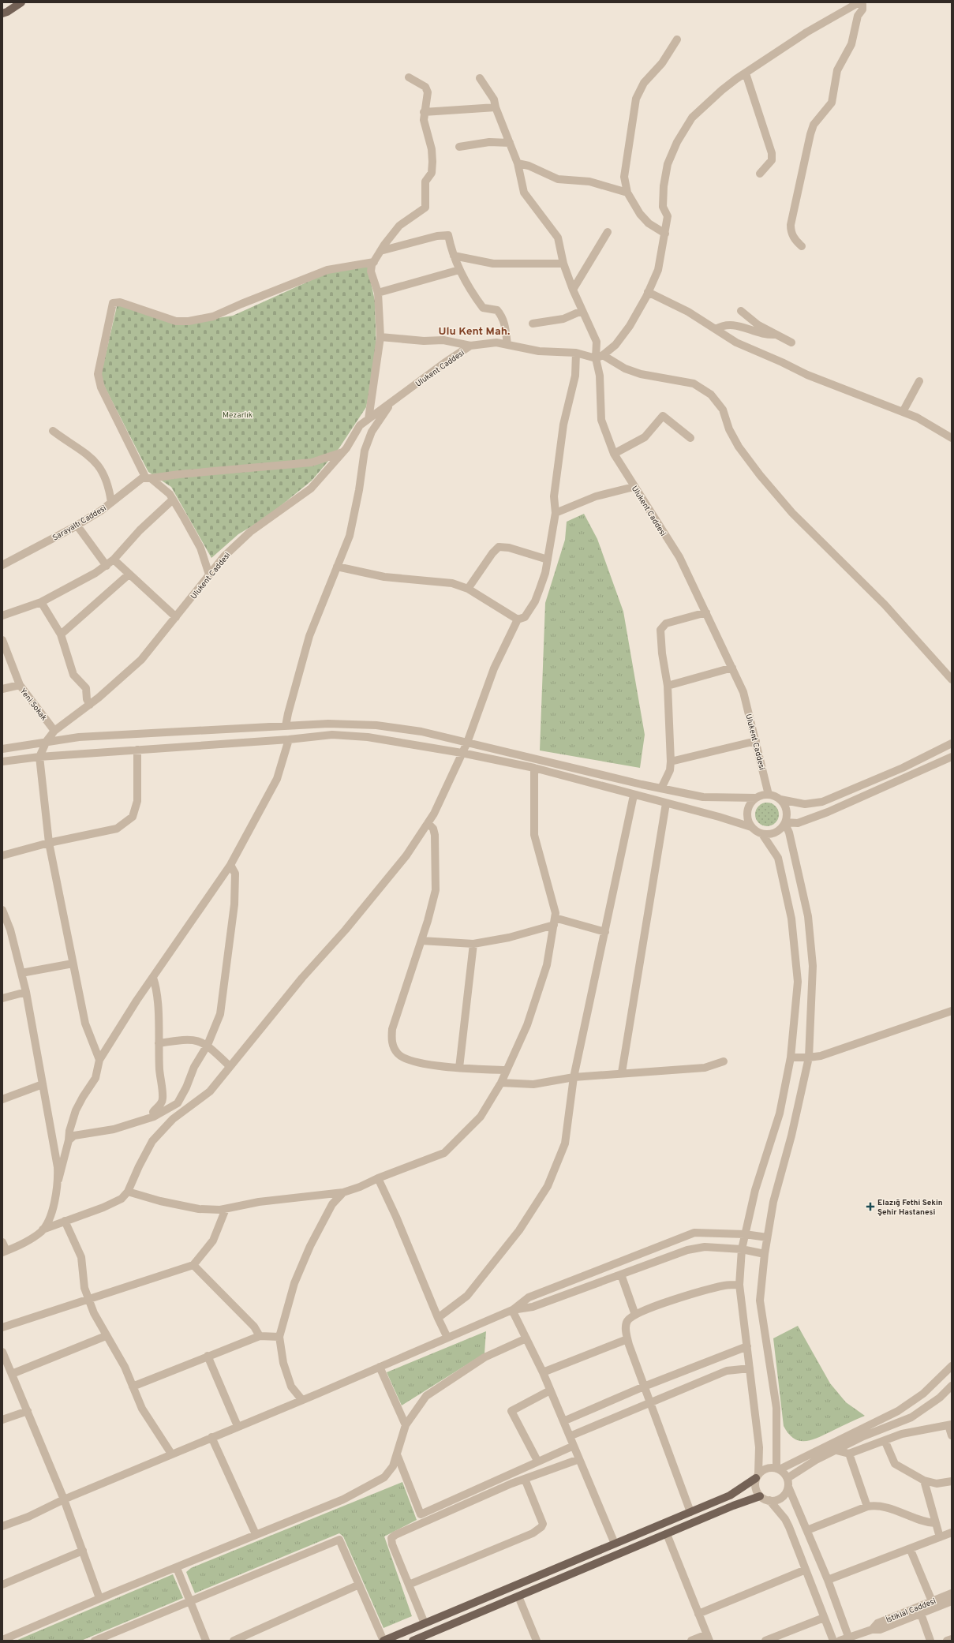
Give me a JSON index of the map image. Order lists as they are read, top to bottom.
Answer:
{
  "streets": {
    "street": [
      "Ulukent Caddesi",
      "Sarayaltı Caddesi",
      "Yeni Sokak",
      "İstiklal Caddesi"
    ]
  },
  "crossings": [
    ["Ulukent Caddesi", "Yeni Sokak"]
  ],
  "districts": ["Ulu Kent Mah."],
  "parks": ["Mezarlık"],
  "places": {
    "health": ["Elazığ Fethi Sekin Şehir Hastanesi"]
  }
}
